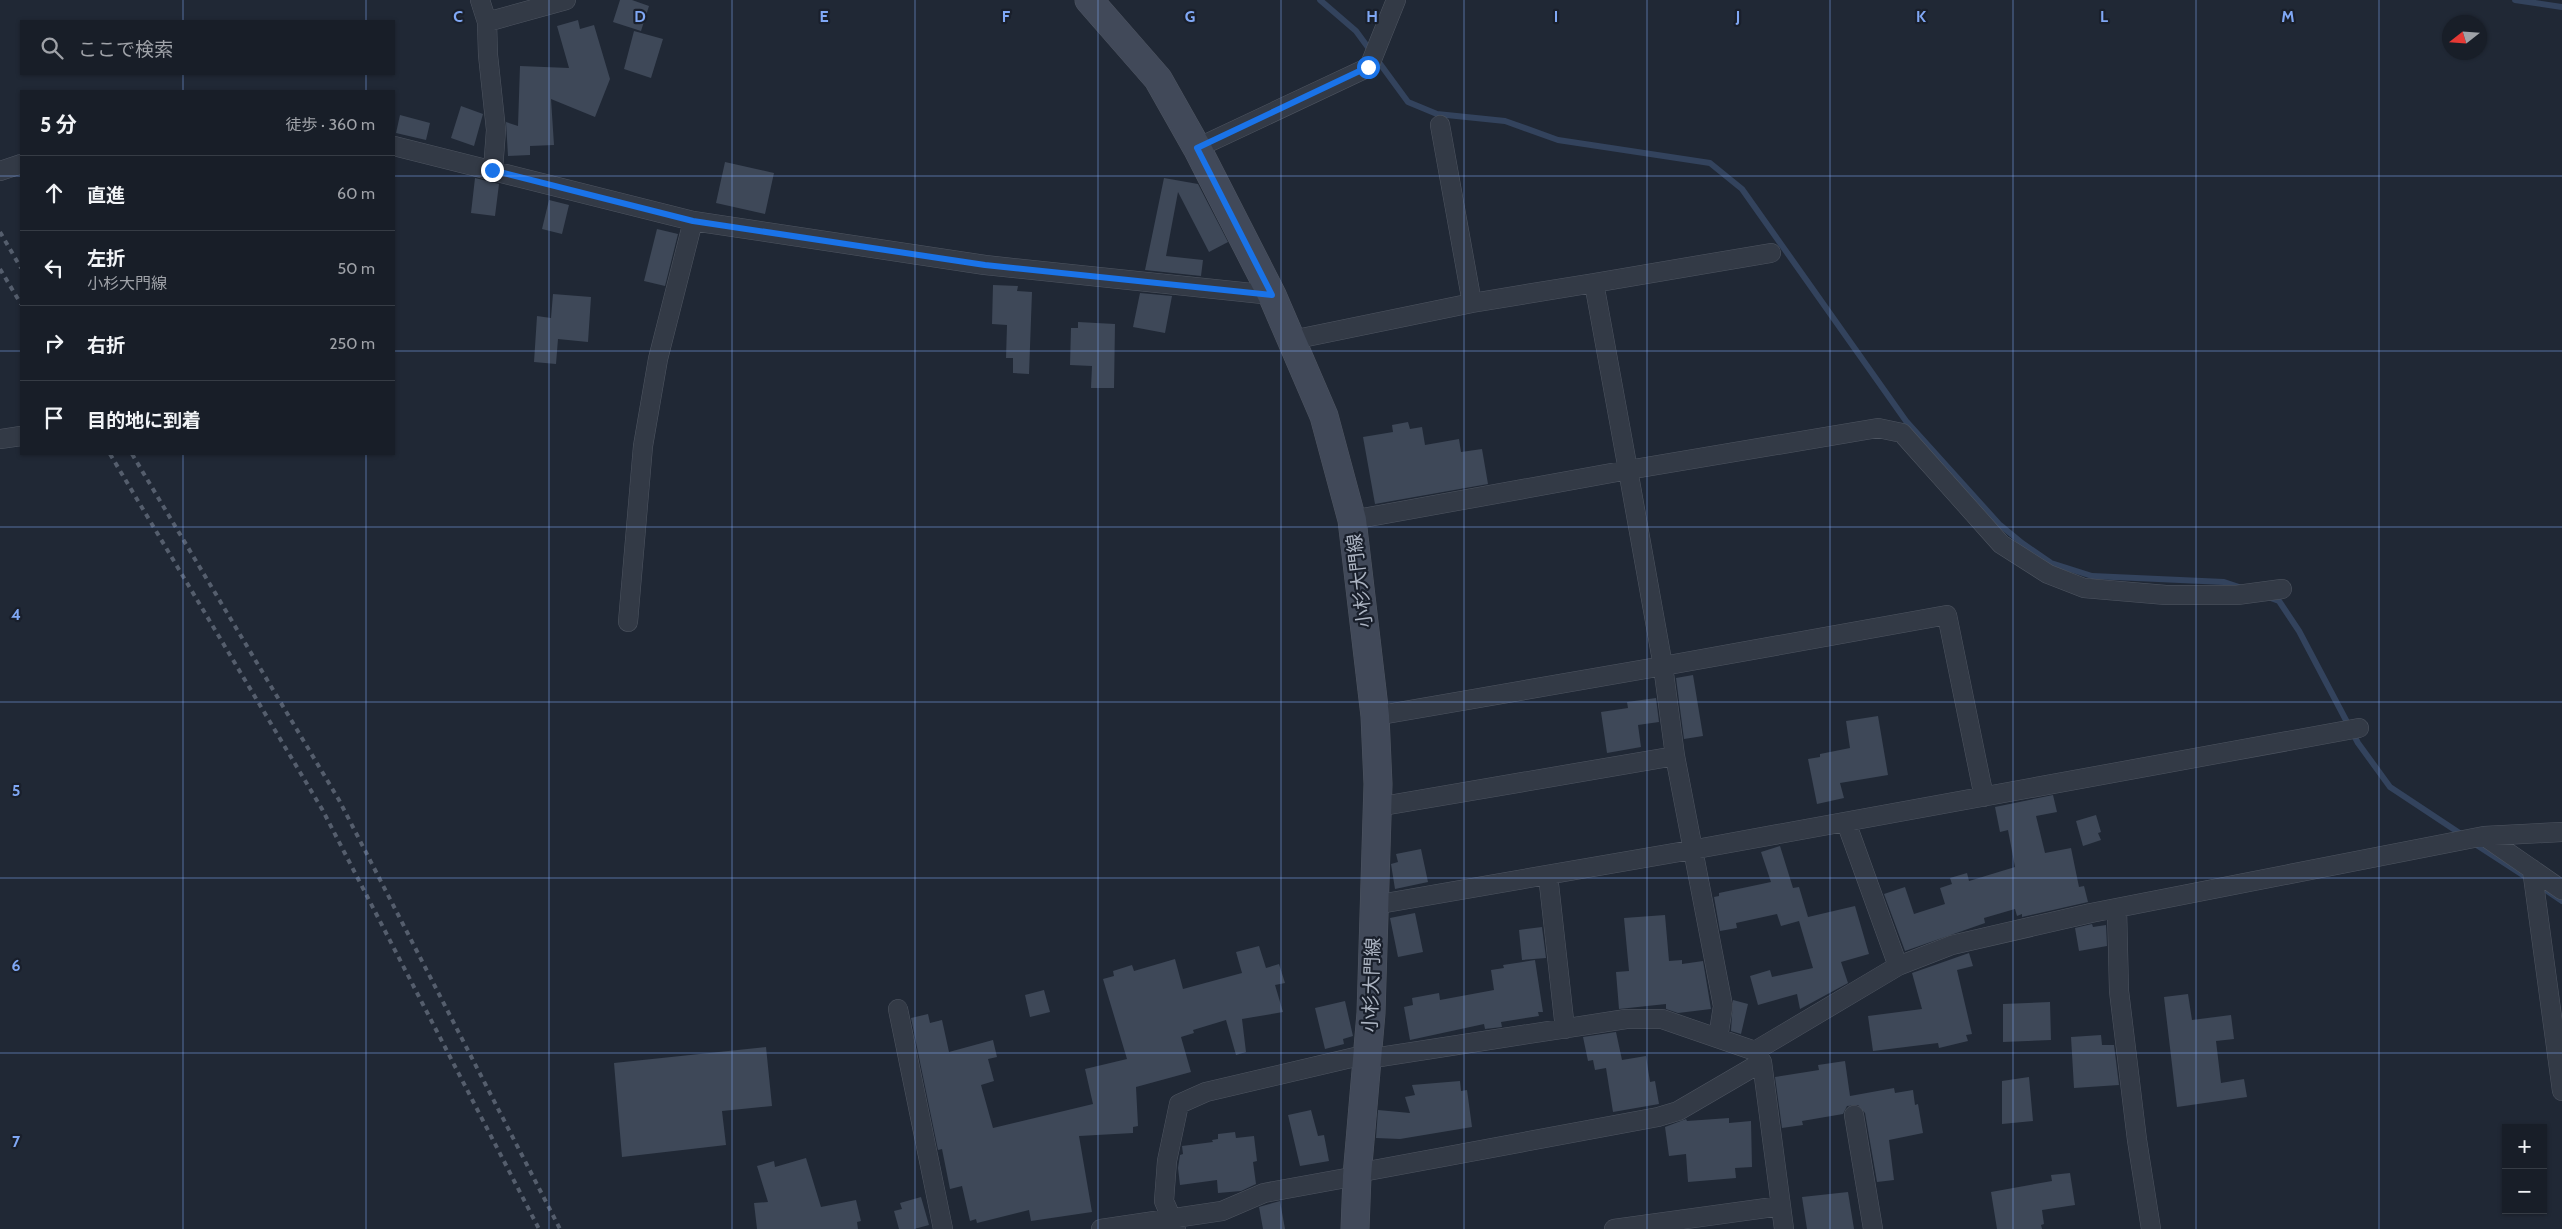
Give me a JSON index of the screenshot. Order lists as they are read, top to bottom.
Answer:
{
  "streets": {
    "main road": ["小杉大門線"]
  },
  "north": "left",
  "page": {
    "search": "ここで検索",
    "heading": ["5 分", "徒歩 · 360 m"],
    "list": [
      ["直進", "60 m"],
      ["左折", "小杉大門線", "50 m"],
      ["右折", "250 m"],
      "目的地に到着"
    ],
    "map_buttons": ["+", "−"]
  },
  "grid": {
    "columns": [
      "C",
      "D",
      "E",
      "F",
      "G",
      "H",
      "I",
      "J",
      "K",
      "L",
      "M"
    ],
    "rows": [
      "4",
      "5",
      "6",
      "7"
    ]
  }
}
